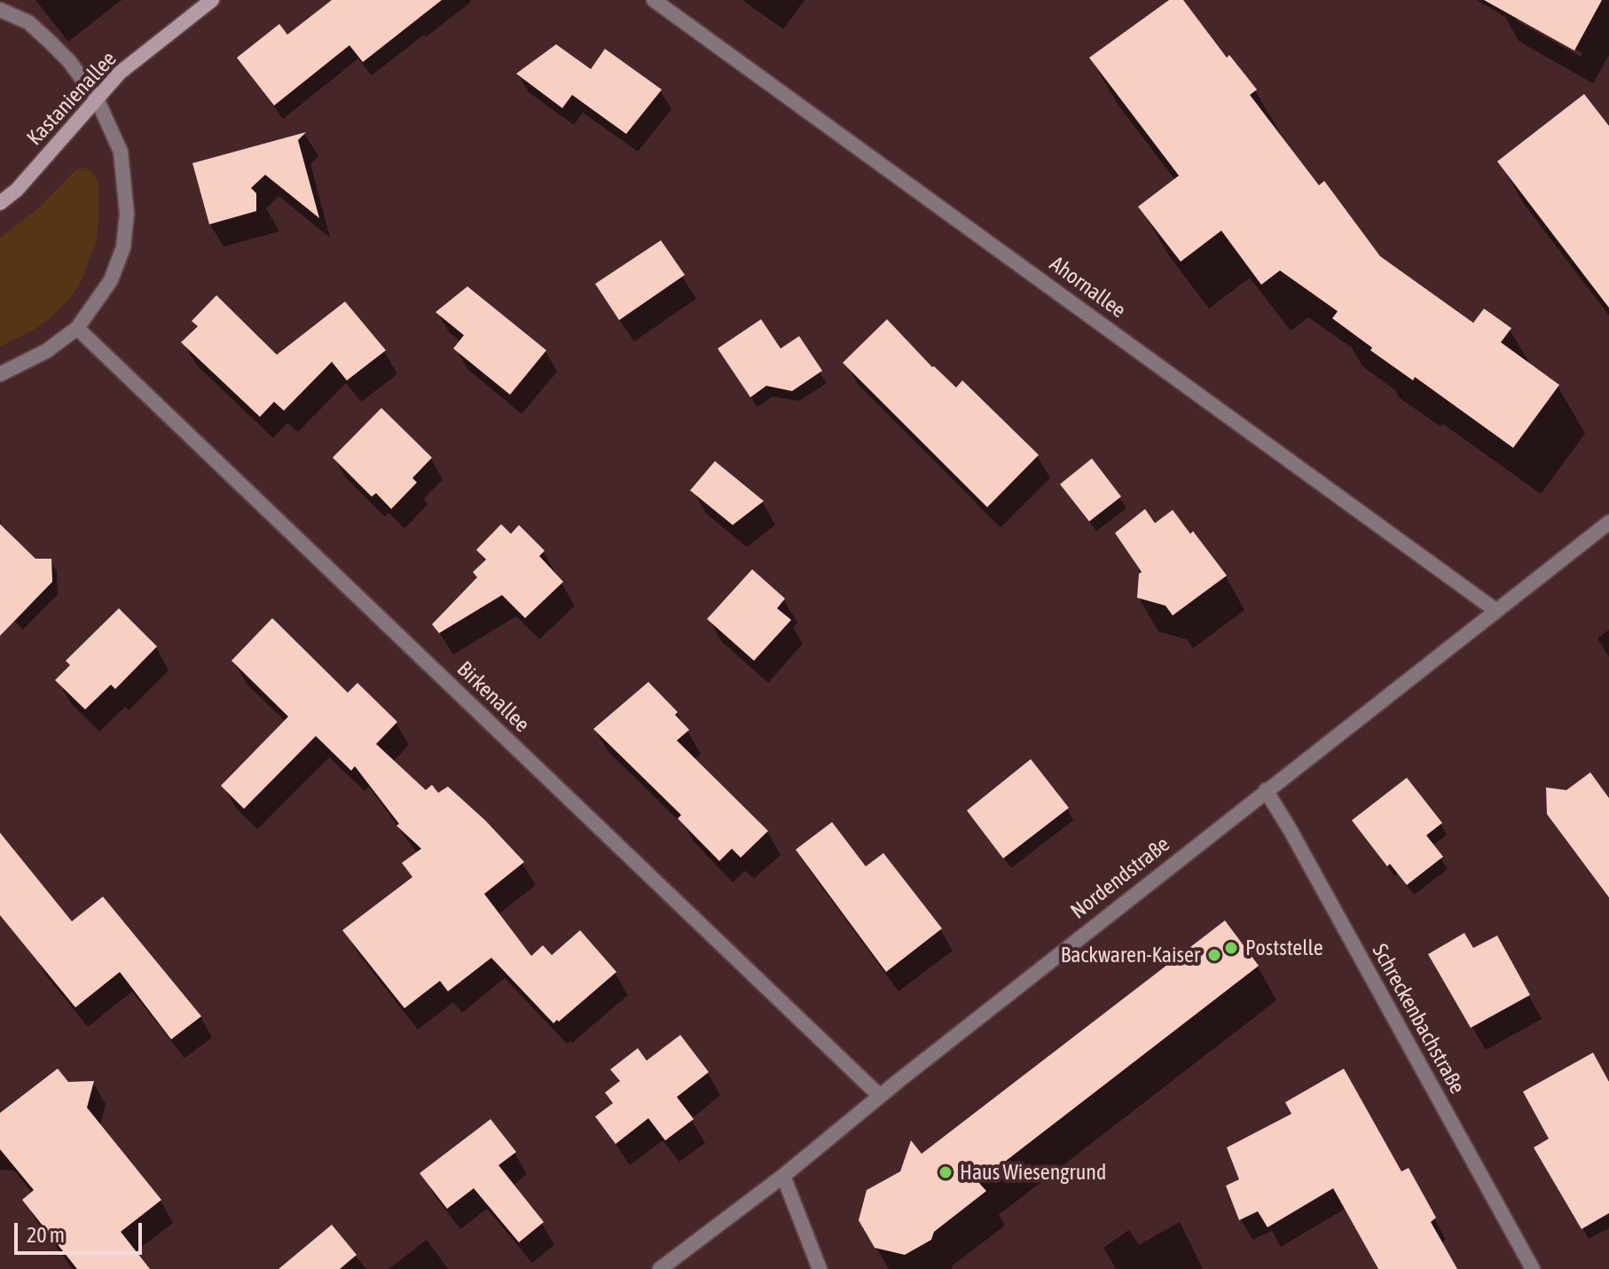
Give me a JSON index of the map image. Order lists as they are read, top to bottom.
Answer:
{
  "streets": {
    "street": [
      "Kastanienallee",
      "Ahornallee",
      "Birkenallee",
      "Nordendstraße",
      "Schreckenbachstraße"
    ]
  },
  "crossings": [
    ["Ahornallee", "Nordendstraße"],
    ["Birkenallee", "Nordendstraße"],
    ["Nordendstraße", "Schreckenbachstraße"]
  ],
  "places": ["Poststelle", "Backwaren-Kaiser", "Haus Wiesengrund"],
  "scale_bar": "20 m"
}
